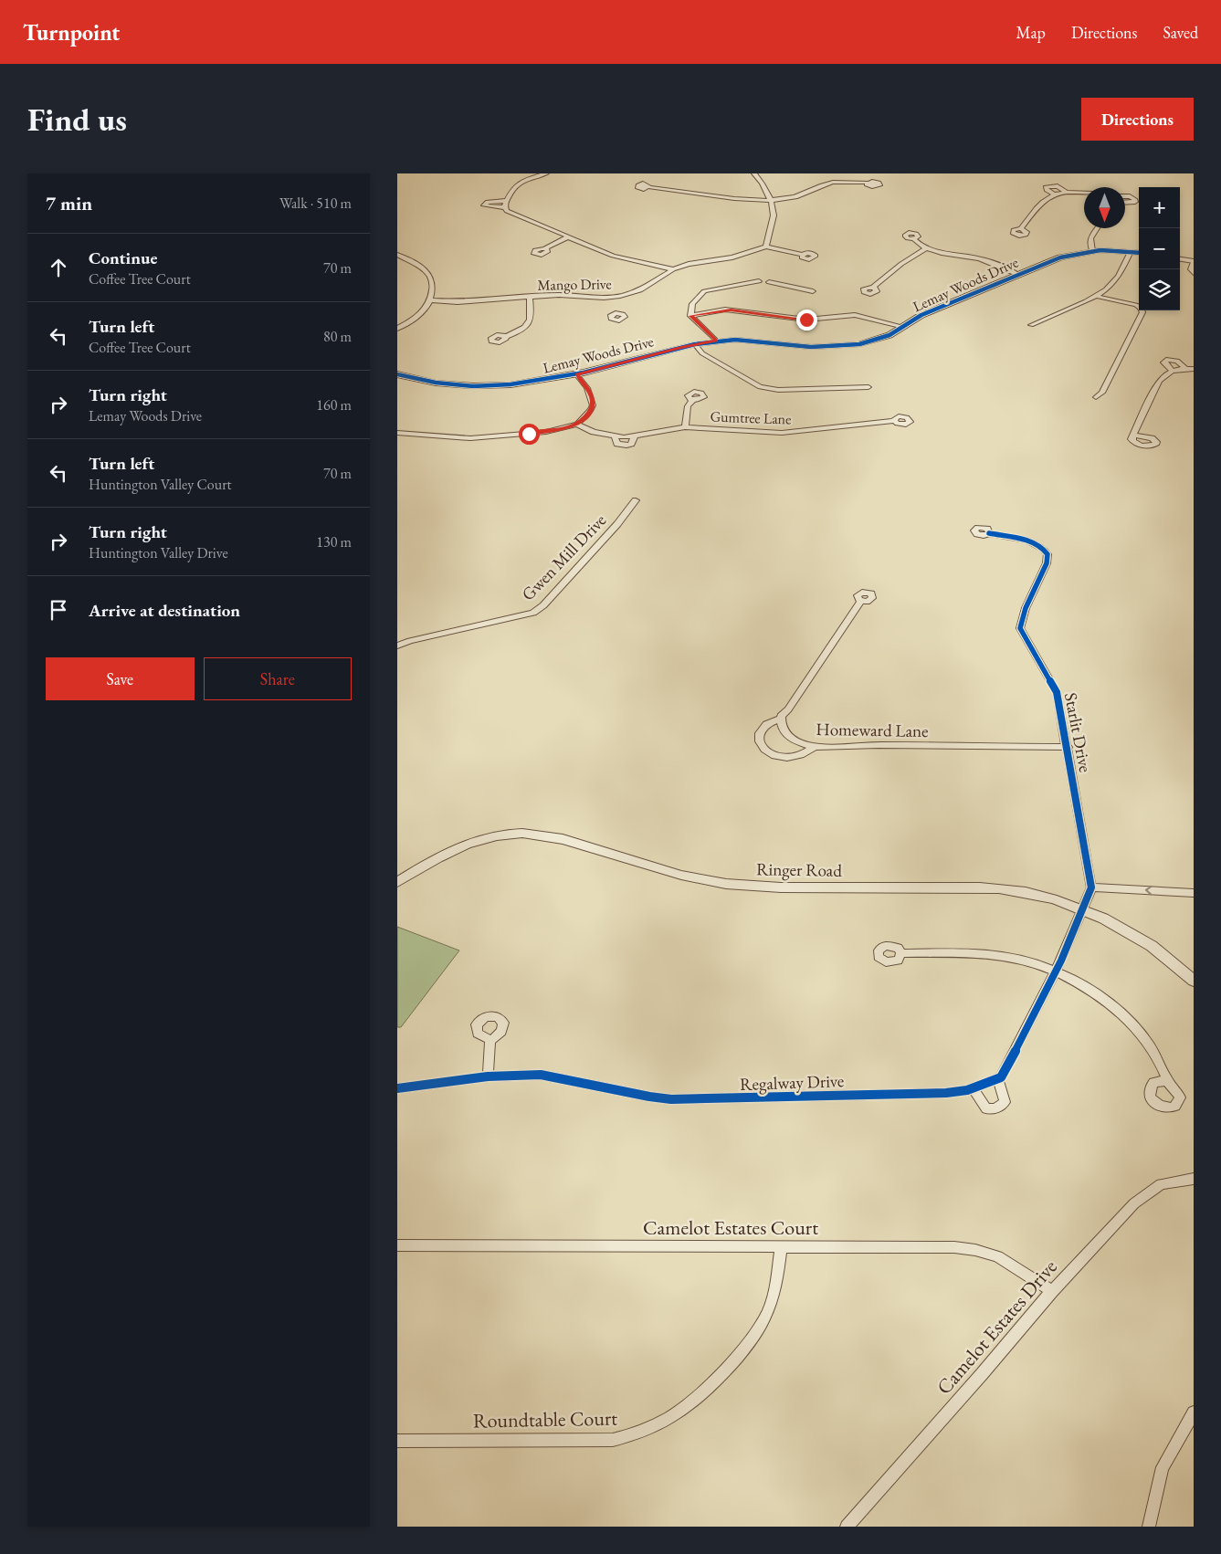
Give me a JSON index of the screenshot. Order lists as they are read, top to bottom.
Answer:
{
  "streets": {
    "street": [
      "Mango Drive",
      "Lemay Woods Drive",
      "Gumtree Lane",
      "Gwen Mill Drive",
      "Homeward Lane",
      "Starlit Drive",
      "Ringer Road",
      "Regalway Drive",
      "Camelot Estates Court",
      "Camelot Estates Drive",
      "Roundtable Court"
    ]
  },
  "crossings": [
    ["Homeward Lane", "Starlit Drive"],
    ["Camelot Estates Court", "Camelot Estates Drive"],
    ["Camelot Estates Court", "Roundtable Court"]
  ],
  "north": "bottom",
  "page": {
    "header": "Turnpoint",
    "nav": ["Map", "Directions", "Saved"],
    "buttons": [
      "Directions",
      ["Save", "Share"]
    ],
    "title": "Find us",
    "heading": ["7 min", "Walk · 510 m"],
    "map_buttons": ["+", "−"],
    "list": [
      ["Continue", "Coffee Tree Court", "70 m"],
      ["Turn left", "Coffee Tree Court", "80 m"],
      ["Turn right", "Lemay Woods Drive", "160 m"],
      ["Turn left", "Huntington Valley Court", "70 m"],
      ["Turn right", "Huntington Valley Drive", "130 m"],
      "Arrive at destination"
    ]
  }
}
